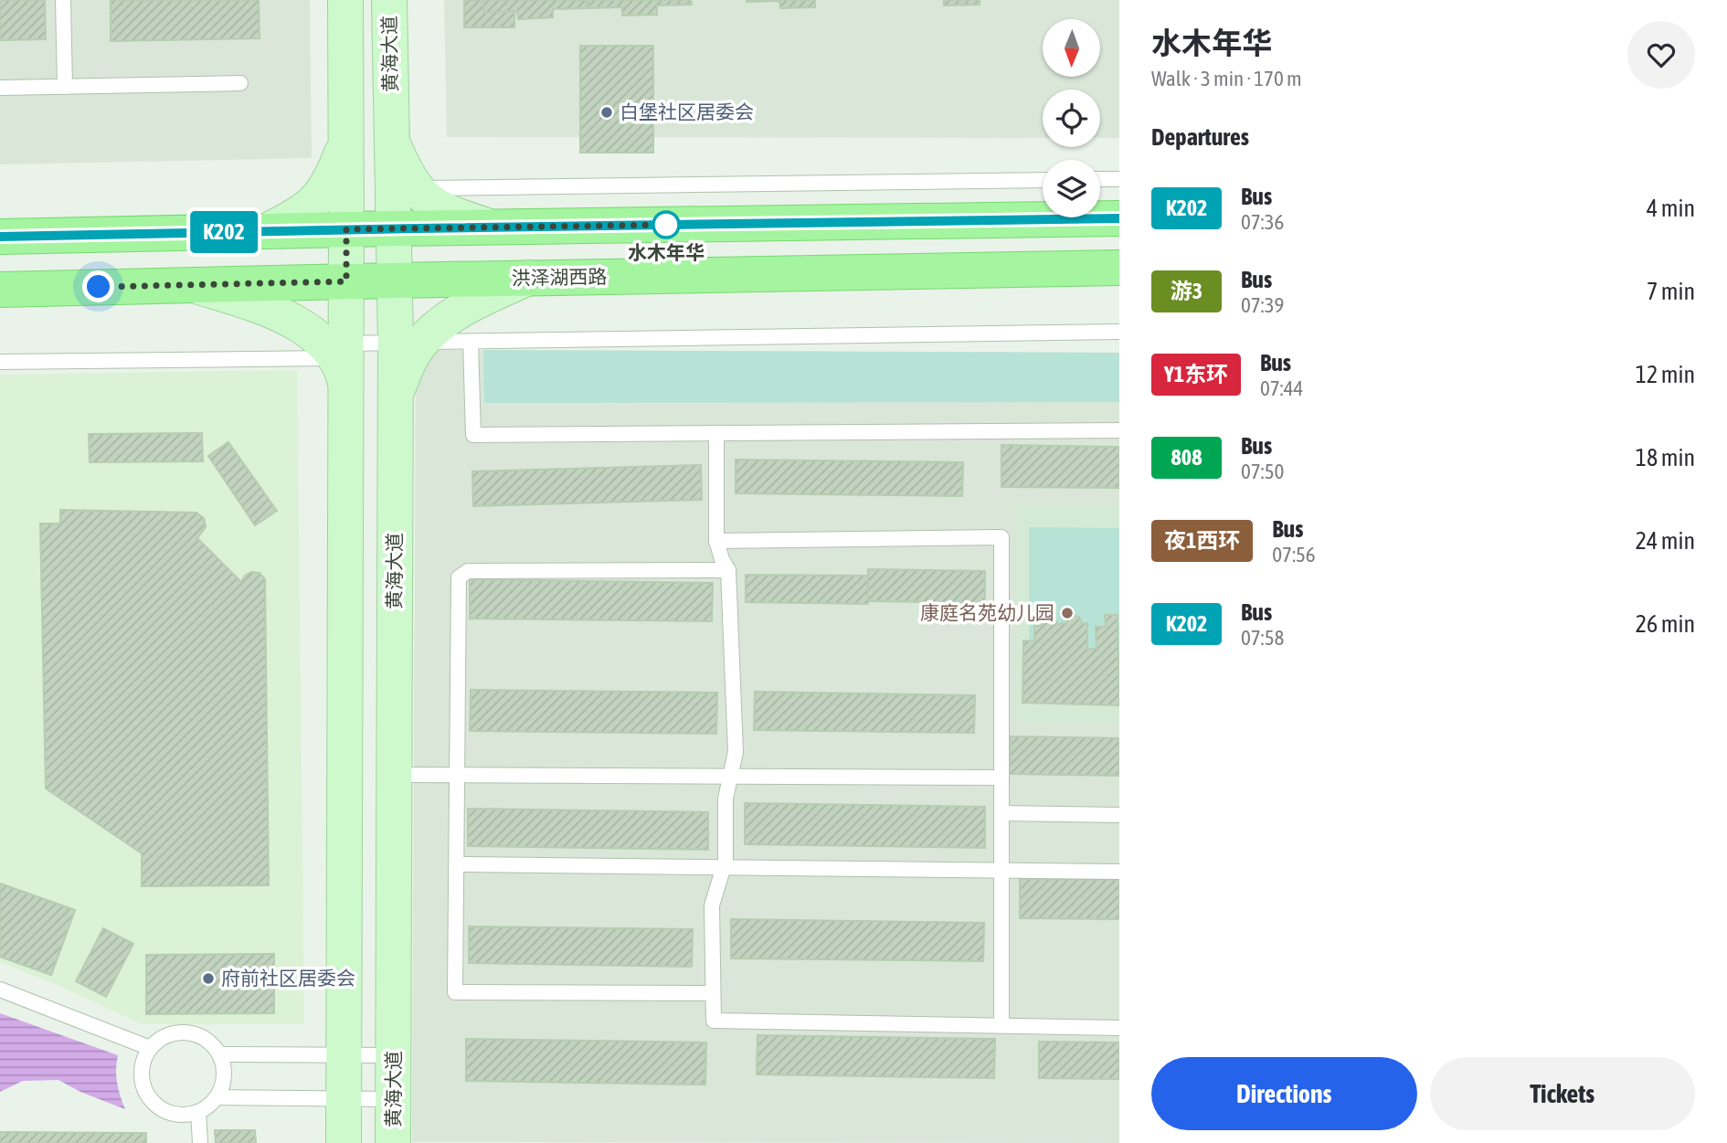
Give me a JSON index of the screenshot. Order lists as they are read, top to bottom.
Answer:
{
  "streets": {
    "main road": ["洪泽湖西路"],
    "street": ["黄海大道"]
  },
  "crossings": [
    ["黄海大道", "洪泽湖西路"]
  ],
  "places": [
    "白堡社区居委会",
    "水木年华",
    "康庭名苑幼儿园",
    "府前社区居委会"
  ],
  "lines": ["bus line K202"],
  "north": "bottom",
  "page": {
    "on_map": "K202",
    "heading": [
      ["水木年华", "Walk · 3 min · 170 m"],
      "Departures"
    ],
    "list": [
      {
        "mark": "K202",
        "name": "Bus",
        "note": "07:36",
        "value": "4 min"
      },
      {
        "mark": "游3",
        "name": "Bus",
        "note": "07:39",
        "value": "7 min"
      },
      {
        "mark": "Y1东环",
        "name": "Bus",
        "note": "07:44",
        "value": "12 min"
      },
      {
        "mark": "808",
        "name": "Bus",
        "note": "07:50",
        "value": "18 min"
      },
      {
        "mark": "夜1西环",
        "name": "Bus",
        "note": "07:56",
        "value": "24 min"
      },
      {
        "mark": "K202",
        "name": "Bus",
        "note": "07:58",
        "value": "26 min"
      }
    ],
    "buttons": ["Directions", "Tickets"]
  }
}
